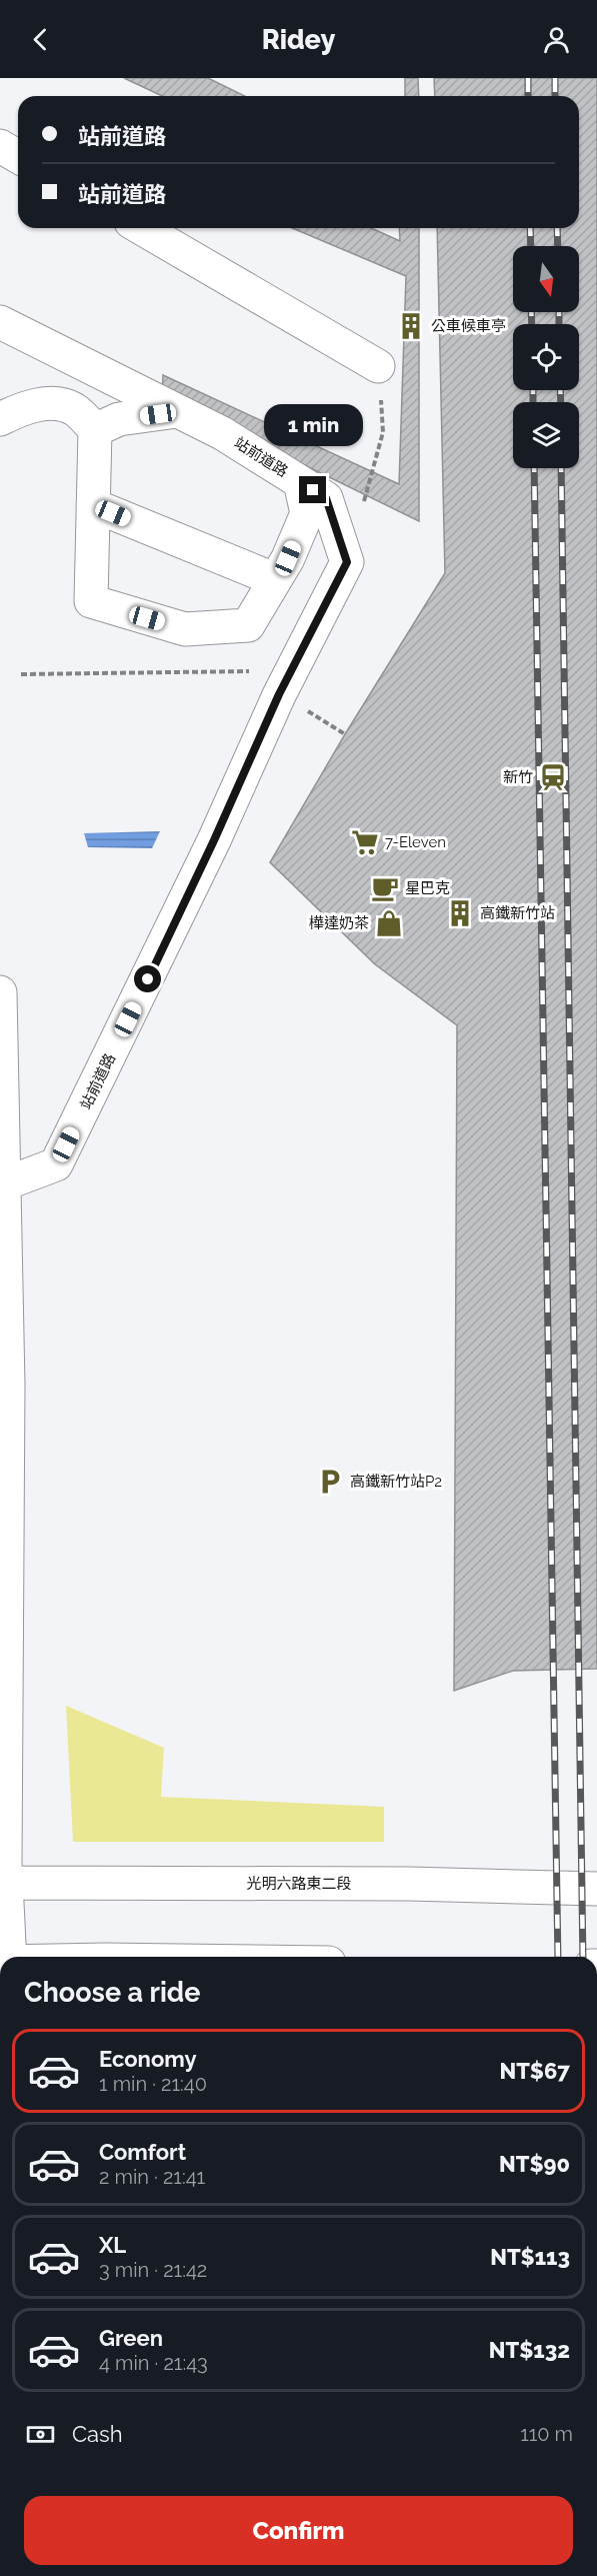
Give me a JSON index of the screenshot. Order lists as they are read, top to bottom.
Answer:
{
  "streets": {
    "street": ["站前道路", "光明六路東二段"]
  },
  "places": {
    "building": ["公車候車亭", "高鐵新竹站"],
    "station": ["新竹"],
    "supermarket": ["7-Eleven"],
    "cafe": ["星巴克"],
    "shop": ["樺達奶茶"],
    "parking": ["高鐵新竹站P2"]
  },
  "north": "bottom",
  "page": {
    "header": "Ridey",
    "banner": ["站前道路", "站前道路"],
    "bubble": "1 min",
    "heading": "Choose a ride",
    "list": [
      {
        "name": "Economy",
        "note": "1 min · 21:40",
        "value": "NT$67"
      },
      {
        "name": "Comfort",
        "note": "2 min · 21:41",
        "value": "NT$90"
      },
      {
        "name": "XL",
        "note": "3 min · 21:42",
        "value": "NT$113"
      },
      {
        "name": "Green",
        "note": "4 min · 21:43",
        "value": "NT$132"
      }
    ],
    "pay": ["Cash", "110 m"],
    "buttons": "Confirm"
  }
}
